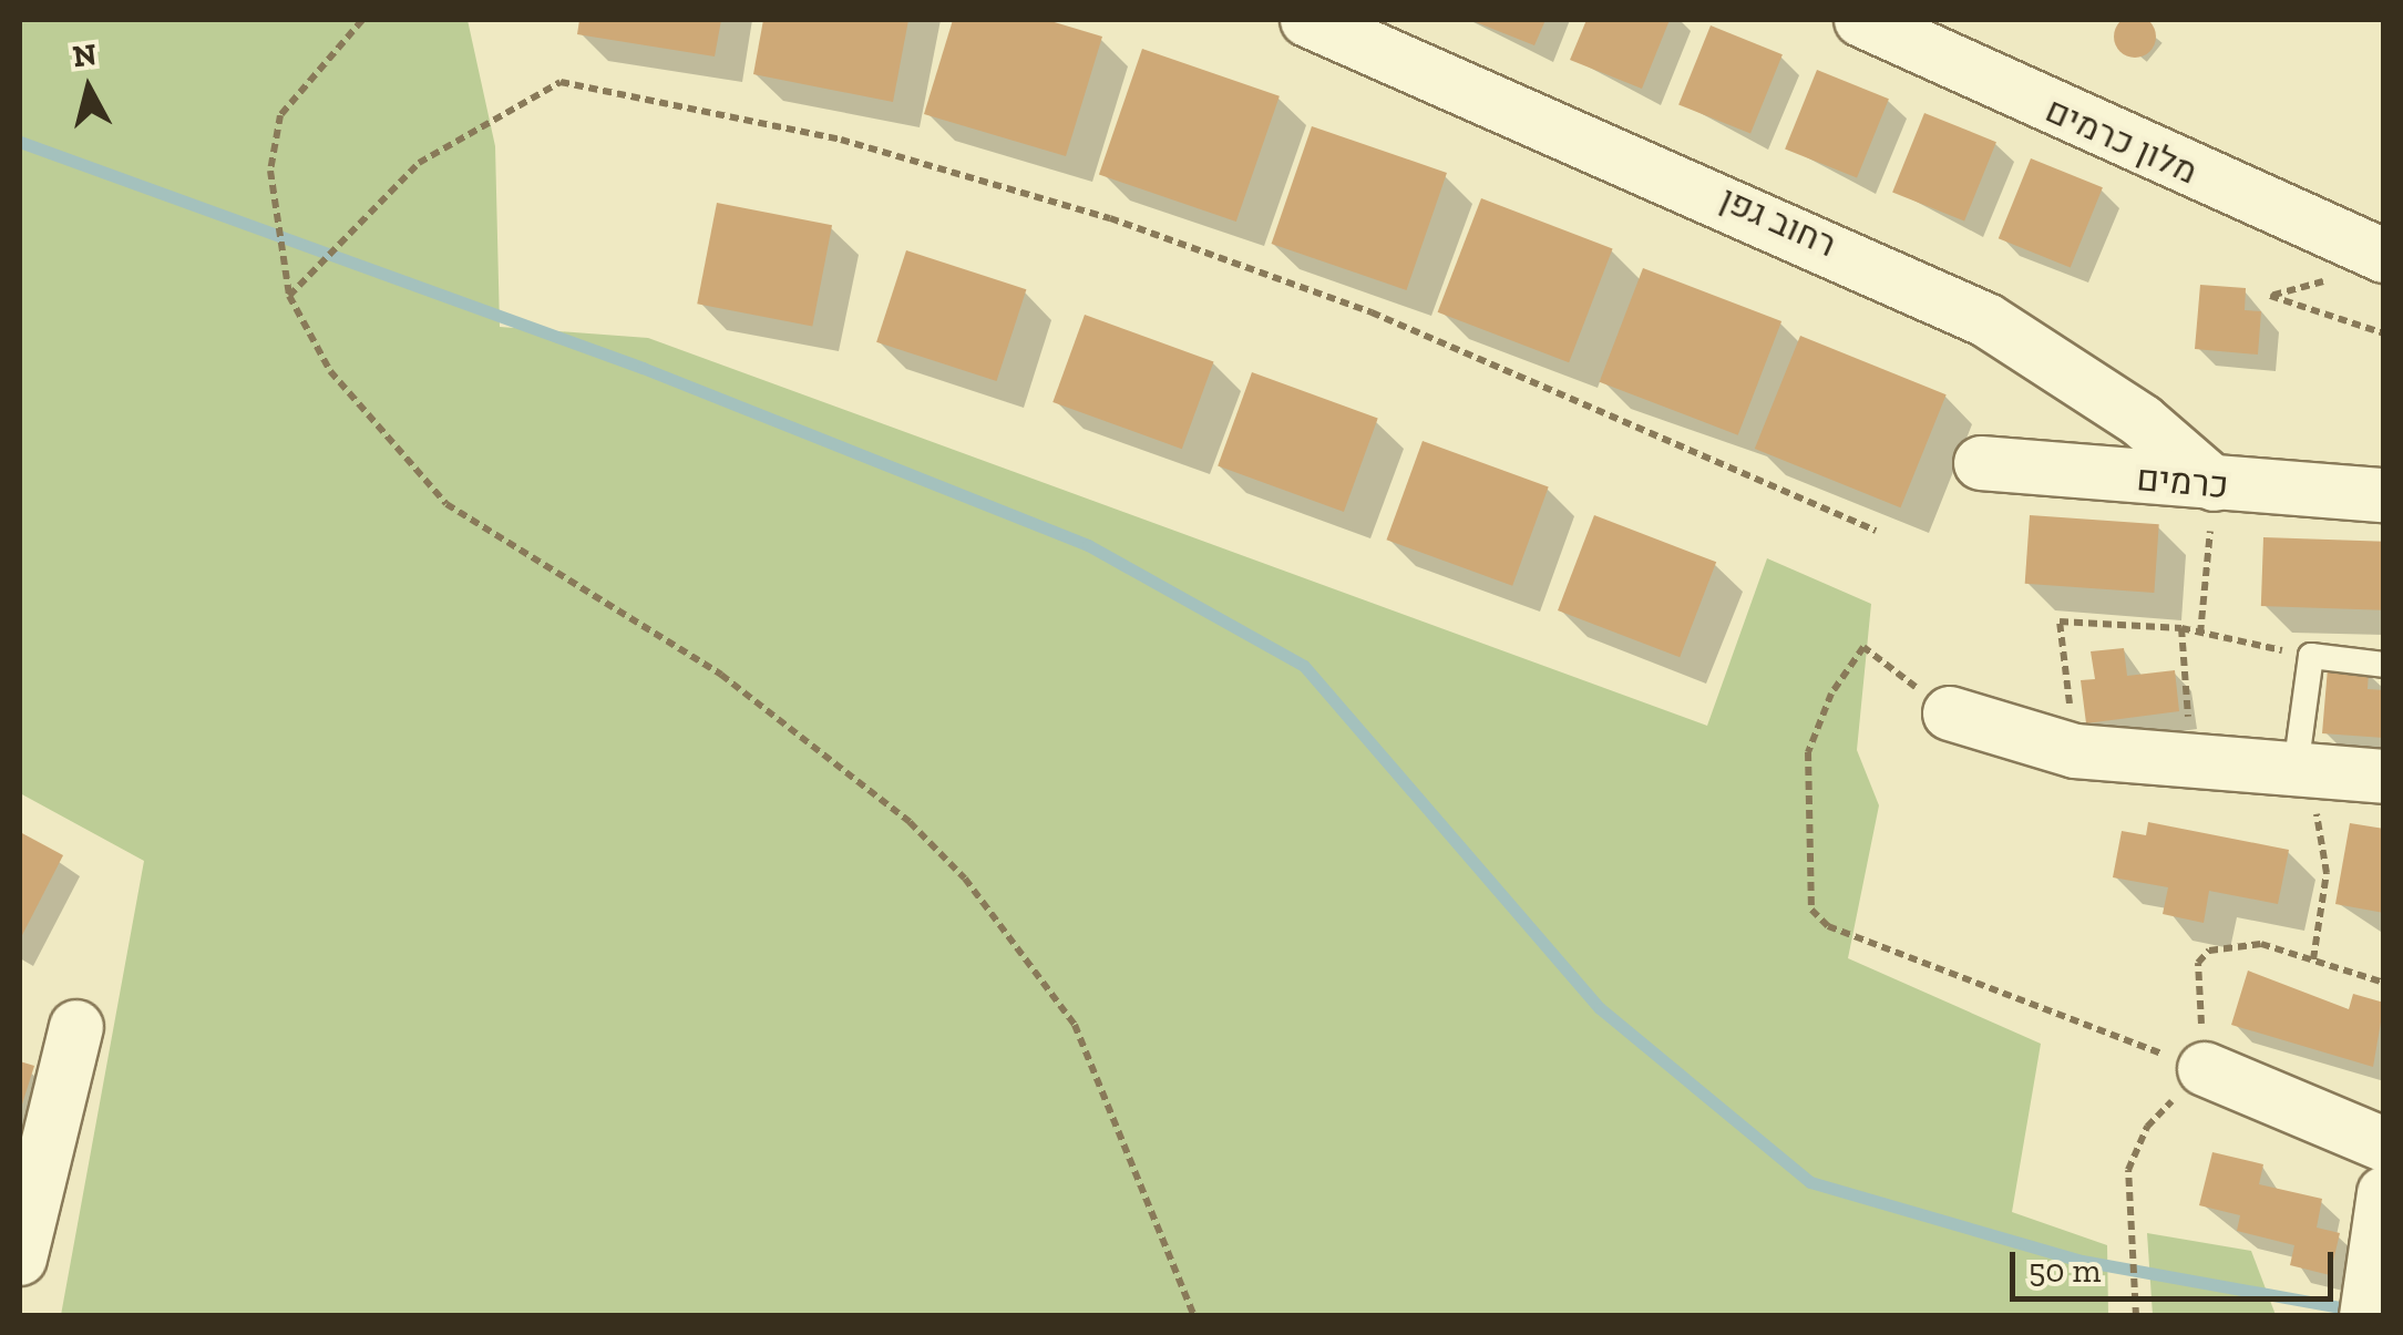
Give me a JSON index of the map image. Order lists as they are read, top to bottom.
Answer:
{
  "streets": {
    "street": ["מלון כרמים", "רחוב גפן", "כרמים"]
  },
  "crossings": [
    ["רחוב גפן", "כרמים"]
  ],
  "scale_bar": "50 m",
  "north": "top"
}
